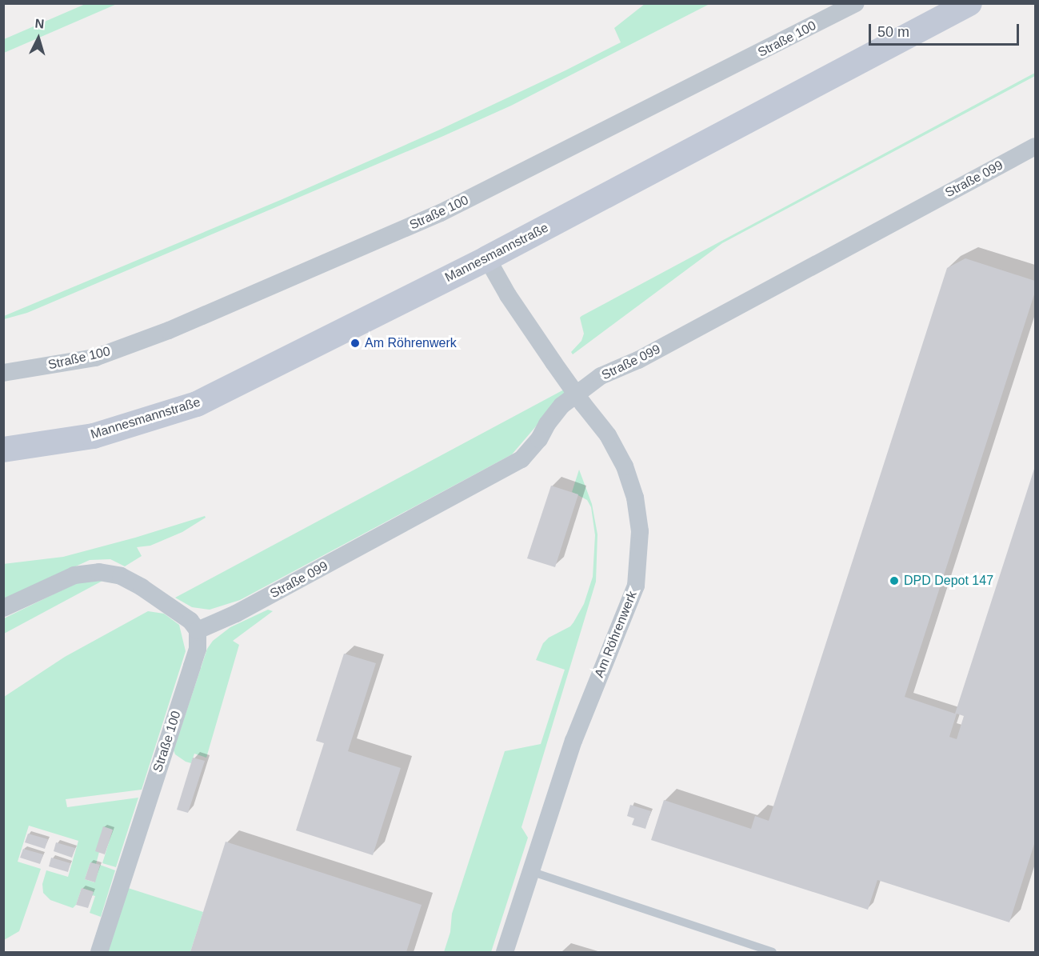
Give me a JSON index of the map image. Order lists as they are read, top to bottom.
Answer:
{
  "streets": {
    "main road": ["Mannesmannstraße"],
    "street": ["Straße 100", "Straße 099", "Am Röhrenwerk"]
  },
  "crossings": [
    ["Straße 100", "Straße 099"],
    ["Mannesmannstraße", "Am Röhrenwerk"]
  ],
  "places": ["Am Röhrenwerk", "DPD Depot 147"],
  "scale_bar": "50 m",
  "north": "top"
}
